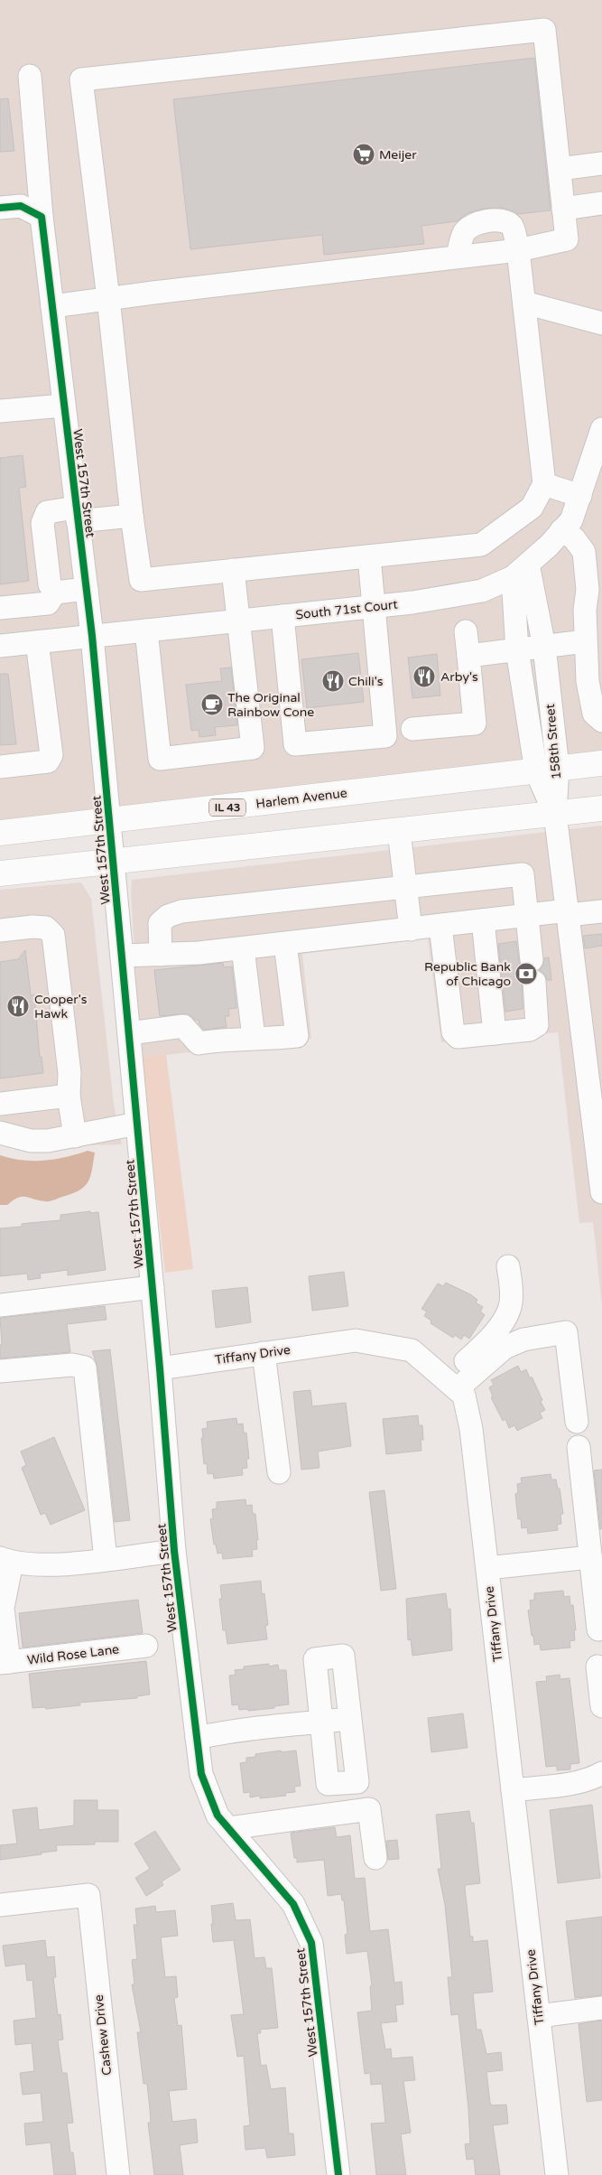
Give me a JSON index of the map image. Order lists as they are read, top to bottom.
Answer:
{
  "streets": {
    "main road": ["Harlem Avenue", "IL 43"],
    "street": [
      "West 157th Street",
      "South 71st Court",
      "158th Street",
      "Tiffany Drive",
      "Wild Rose Lane",
      "Cashew Drive"
    ]
  },
  "crossings": [
    ["West 157th Street", "South 71st Court"],
    ["West 157th Street", "Harlem Avenue"],
    ["West 157th Street", "Tiffany Drive"],
    ["South 71st Court", "158th Street"],
    ["158th Street", "Harlem Avenue"]
  ],
  "places": {
    "supermarket": ["Meijer"],
    "restaurant": ["Arby's", "Chili's", "Cooper's Hawk"],
    "cafe": ["The Original Rainbow Cone"],
    "bank": ["Republic Bank of Chicago"]
  }
}
